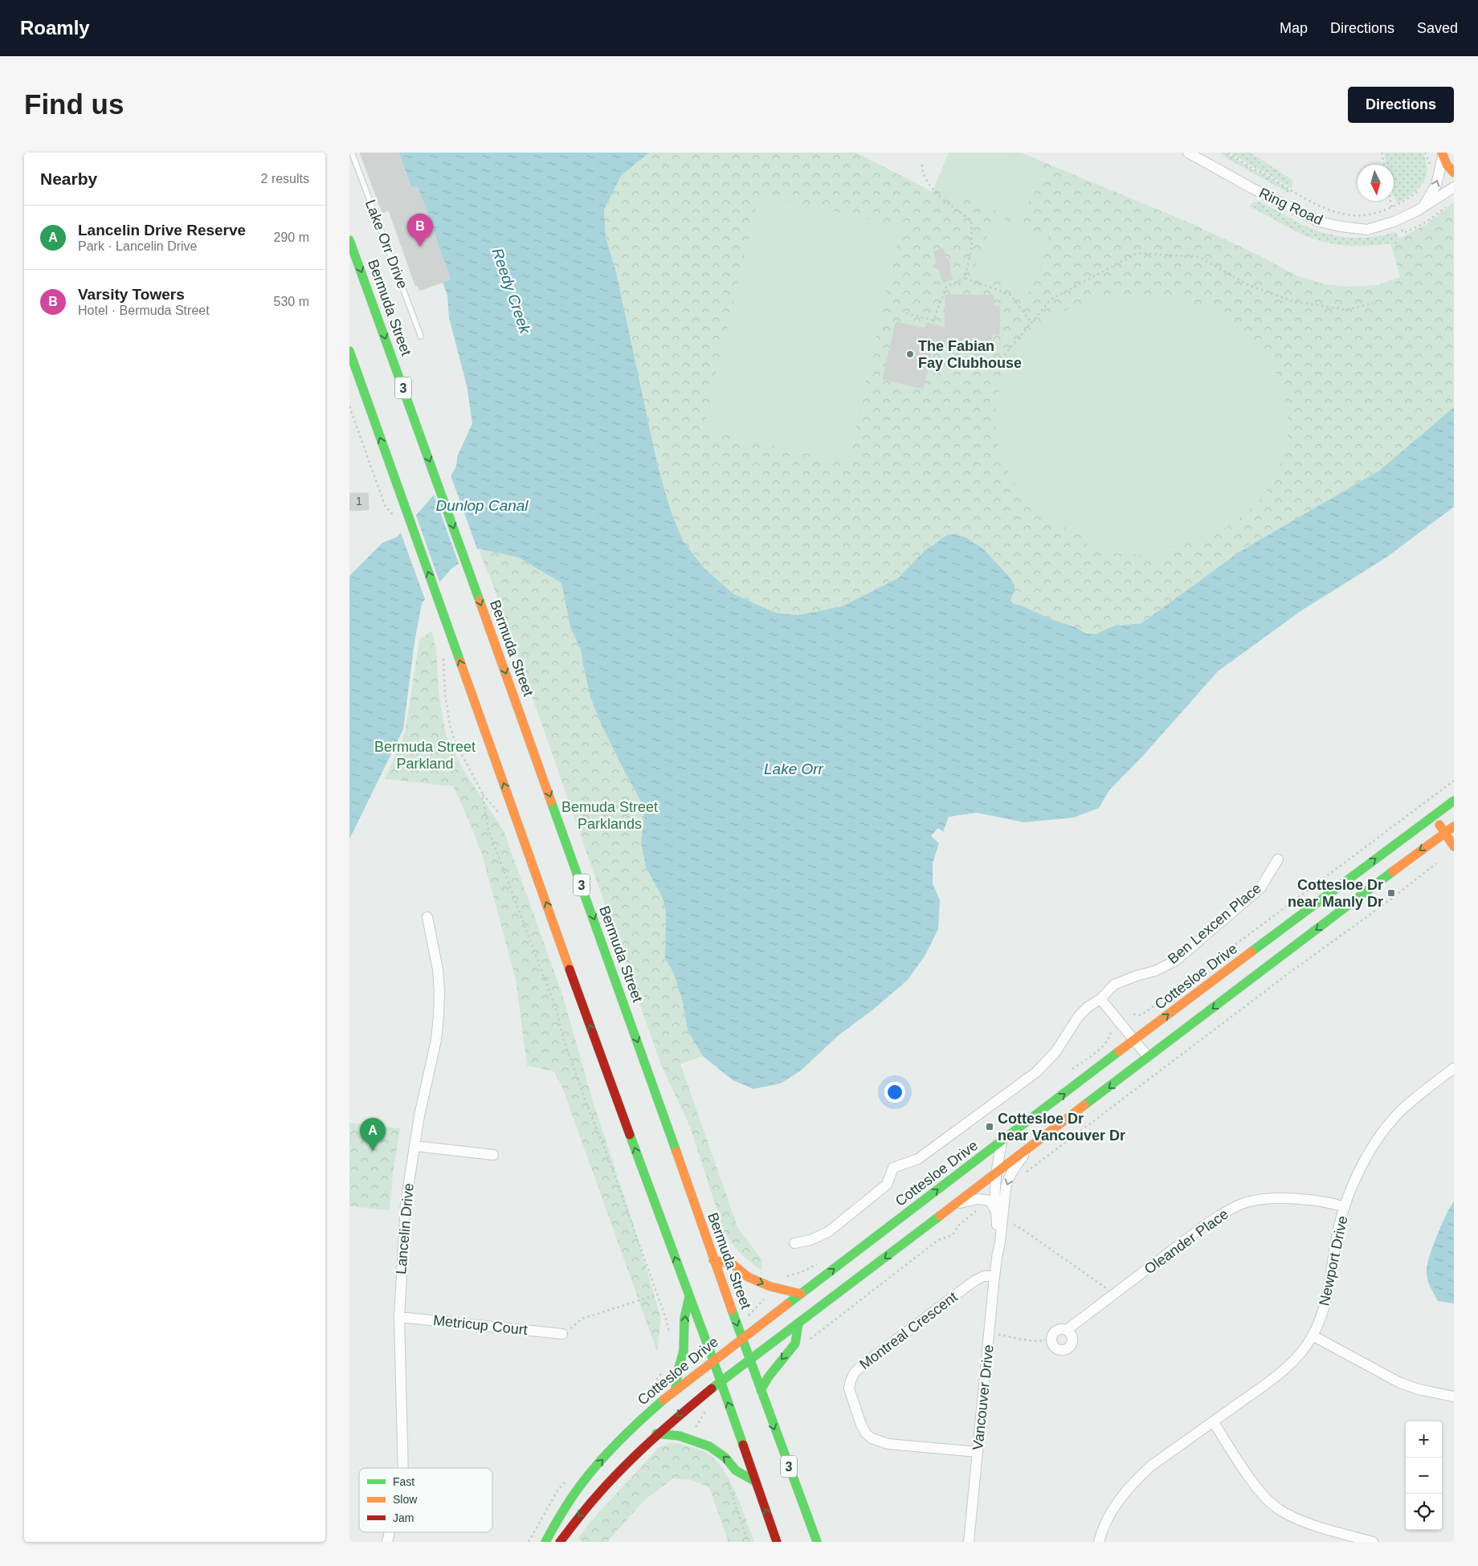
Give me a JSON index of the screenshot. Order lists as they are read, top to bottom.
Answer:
{
  "streets": {
    "main road": ["Bermuda Street", "3", "Cottesloe Drive"],
    "street": [
      "Ring Road",
      "Ben Lexcen Place",
      "Lancelin Drive",
      "Oleander Place",
      "Newport Drive",
      "Metricup Court",
      "Montreal Crescent",
      "Vancouver Drive"
    ],
    "lane": ["Lake Orr Drive"]
  },
  "crossings": [
    ["Bermuda Street", "Cottesloe Drive"],
    ["Cottesloe Drive", "Vancouver Drive"],
    ["Lancelin Drive", "Metricup Court"],
    ["Oleander Place", "Newport Drive"],
    ["Montreal Crescent", "Vancouver Drive"]
  ],
  "water": ["Reedy Creek", "Dunlop Canal", "Lake Orr"],
  "parks": ["Bermuda Street Parkland", "Bemuda Street Parklands"],
  "places": {
    "other": ["The Fabian Fay Clubhouse"],
    "transit": ["Cottesloe Dr near Manly Dr", "Cottesloe Dr near Vancouver Dr"]
  },
  "house_numbers": ["1"],
  "legend": ["Fast", "Slow", "Jam"],
  "north": "bottom",
  "page": {
    "header": "Roamly",
    "nav": ["Map", "Directions", "Saved"],
    "buttons": "Directions",
    "title": "Find us",
    "heading": ["Nearby", "2 results"],
    "list": [
      {
        "mark": "A",
        "name": "Lancelin Drive Reserve",
        "note": "Park · Lancelin Drive",
        "value": "290 m"
      },
      {
        "mark": "B",
        "name": "Varsity Towers",
        "note": "Hotel · Bermuda Street",
        "value": "530 m"
      }
    ],
    "pins": ["B", "A"],
    "map_buttons": ["+", "−"]
  }
}
